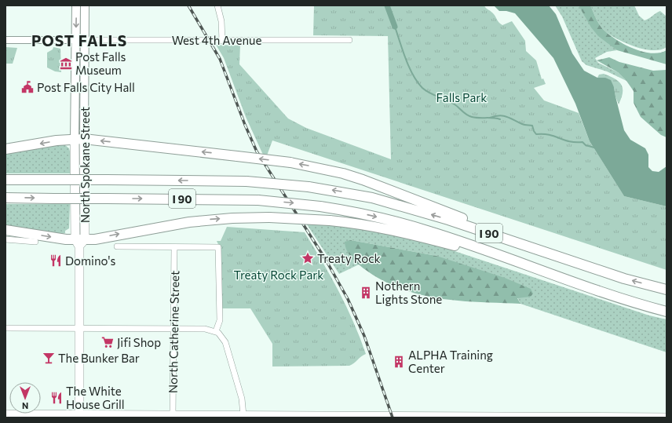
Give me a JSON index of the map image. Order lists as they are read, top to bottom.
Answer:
{
  "streets": {
    "highway": ["I 90"],
    "main road": ["North Spokane Street"],
    "street": ["West 4th Avenue", "North Catherine Street"]
  },
  "crossings": [
    ["West 4th Avenue", "North Spokane Street"]
  ],
  "districts": ["POST FALLS"],
  "parks": ["Falls Park", "Treaty Rock Park"],
  "places": {
    "museum": ["Post Falls Museum"],
    "public building": ["Post Falls City Hall"],
    "place": ["Treaty Rock"],
    "restaurant": ["Domino's", "The White House Grill"],
    "building": ["Nothern Lights Stone", "ALPHA Training Center"],
    "supermarket": ["Jifi Shop"],
    "bar": ["The Bunker Bar"]
  },
  "north": "bottom"
}
